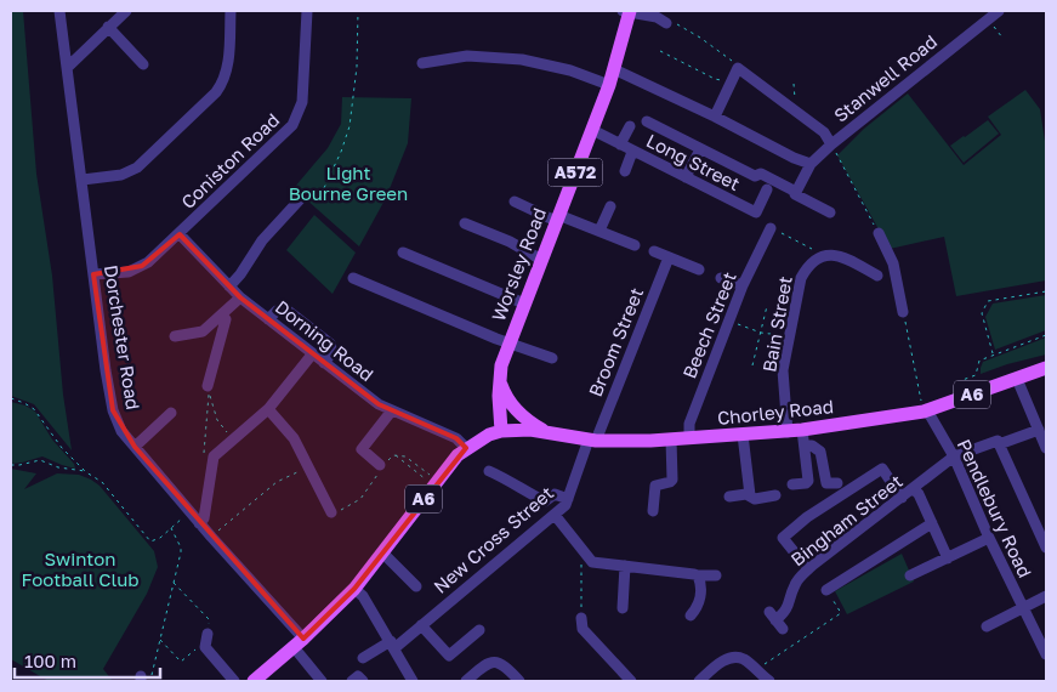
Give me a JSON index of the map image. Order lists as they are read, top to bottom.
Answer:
{
  "streets": {
    "main road": [
      "A572",
      "Worsley Road",
      "A6",
      "Chorley Road"
    ],
    "street": [
      "Stanwell Road",
      "Coniston Road",
      "Long Street",
      "Bain Street",
      "Beech Street",
      "Dorchester Road",
      "Dorning Road",
      "Broom Street",
      "Pendlebury Road",
      "Bingham Street",
      "New Cross Street"
    ]
  },
  "crossings": [
    ["Coniston Road", "Dorchester Road"],
    ["Coniston Road", "Dorning Road"],
    ["Long Street", "Worsley Road"],
    ["Worsley Road", "A6"],
    ["Worsley Road", "Chorley Road"],
    ["Bain Street", "Chorley Road"],
    ["Beech Street", "Chorley Road"],
    ["Dorchester Road", "A6"],
    ["Dorning Road", "A6"],
    ["Broom Street", "Chorley Road"],
    ["Broom Street", "New Cross Street"],
    ["A6", "Chorley Road"],
    ["Chorley Road", "Pendlebury Road"],
    ["Chorley Road", "New Cross Street"],
    ["Pendlebury Road", "Bingham Street"]
  ],
  "parks": ["Light Bourne Green", "Swinton Football Club"],
  "scale_bar": "100 m"
}
